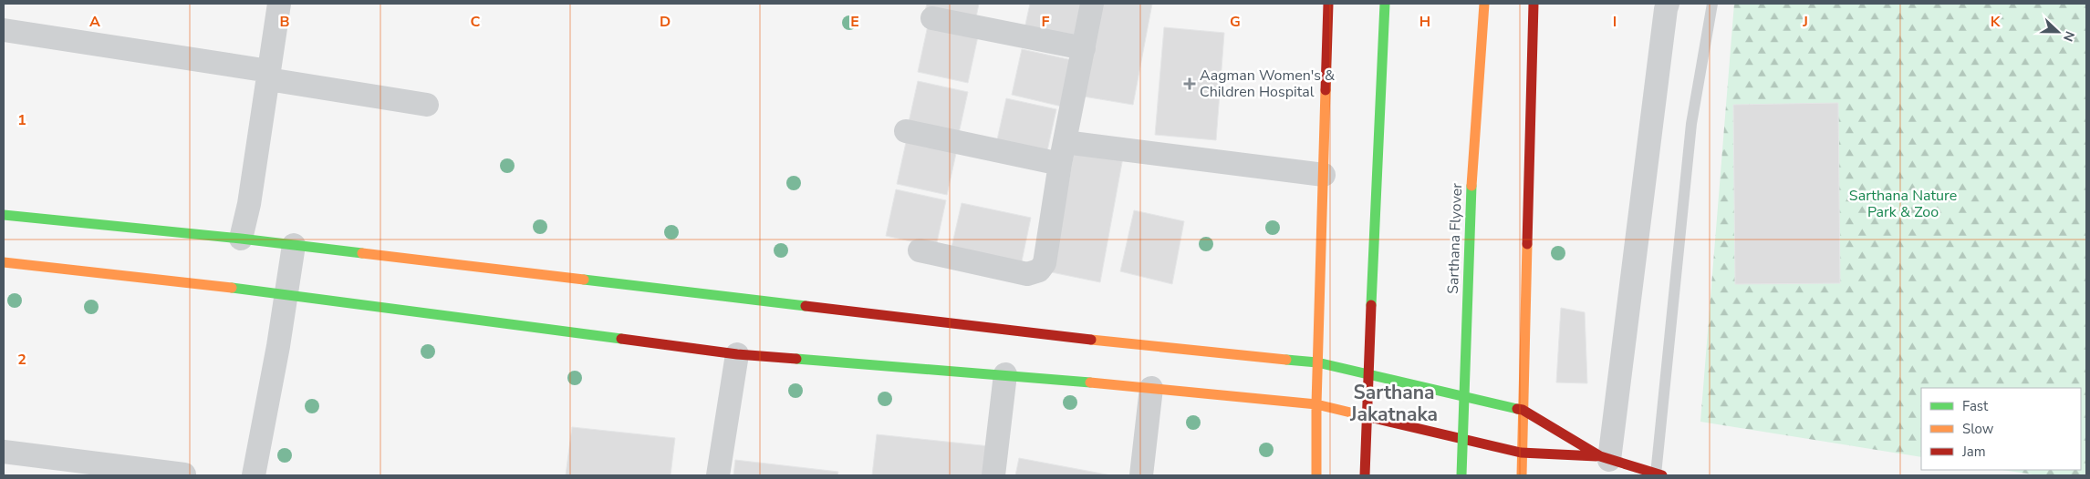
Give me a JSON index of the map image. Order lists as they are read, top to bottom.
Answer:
{
  "streets": {
    "street": ["Sarthana Flyover"]
  },
  "districts": ["Sarthana Jakatnaka"],
  "parks": ["Sarthana Nature Park & Zoo"],
  "places": {
    "health": ["Aagman Women's & Children Hospital"]
  },
  "legend": ["Fast", "Slow", "Jam"],
  "north": "right",
  "grid": {
    "columns": [
      "A",
      "B",
      "C",
      "D",
      "E",
      "F",
      "G",
      "H",
      "I",
      "J",
      "K"
    ],
    "rows": ["1", "2"]
  }
}
